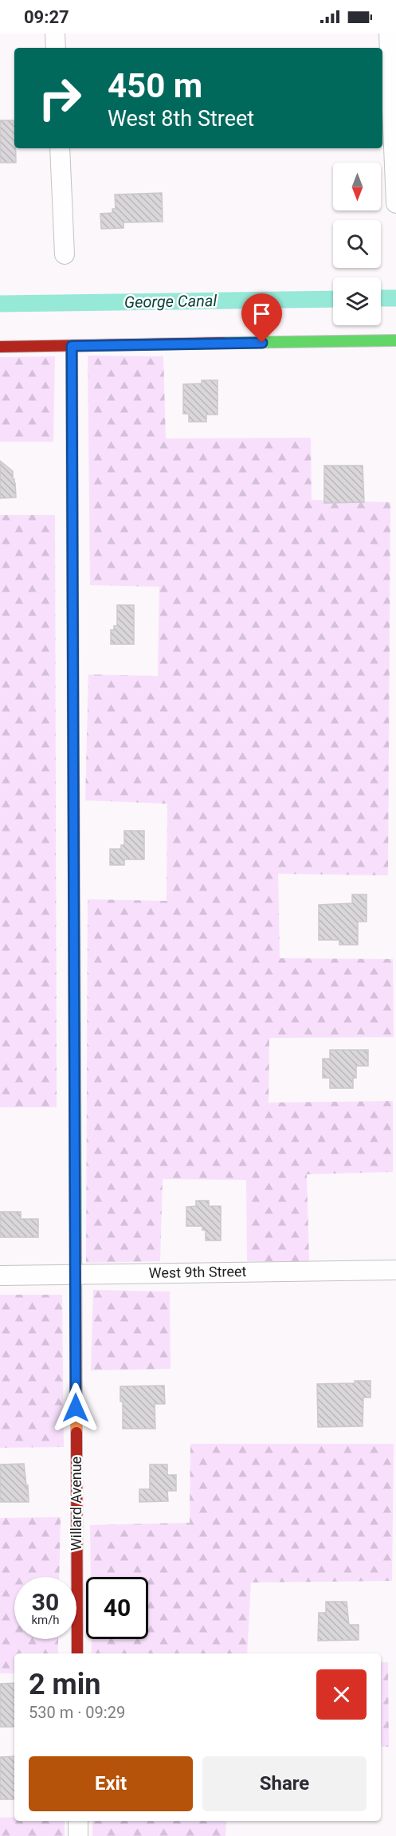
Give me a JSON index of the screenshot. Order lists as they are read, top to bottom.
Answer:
{
  "streets": {
    "street": ["West 9th Street", "Willard Avenue"]
  },
  "crossings": [
    ["West 9th Street", "Willard Avenue"]
  ],
  "water": ["George Canal"],
  "north": "bottom",
  "page": {
    "status": "09:27",
    "turn": ["450 m", "West 8th Street"],
    "speed": "30 km/h",
    "limit": "40",
    "heading": ["2 min", "530 m · 09:29"],
    "buttons": ["Exit", "Share"]
  }
}
